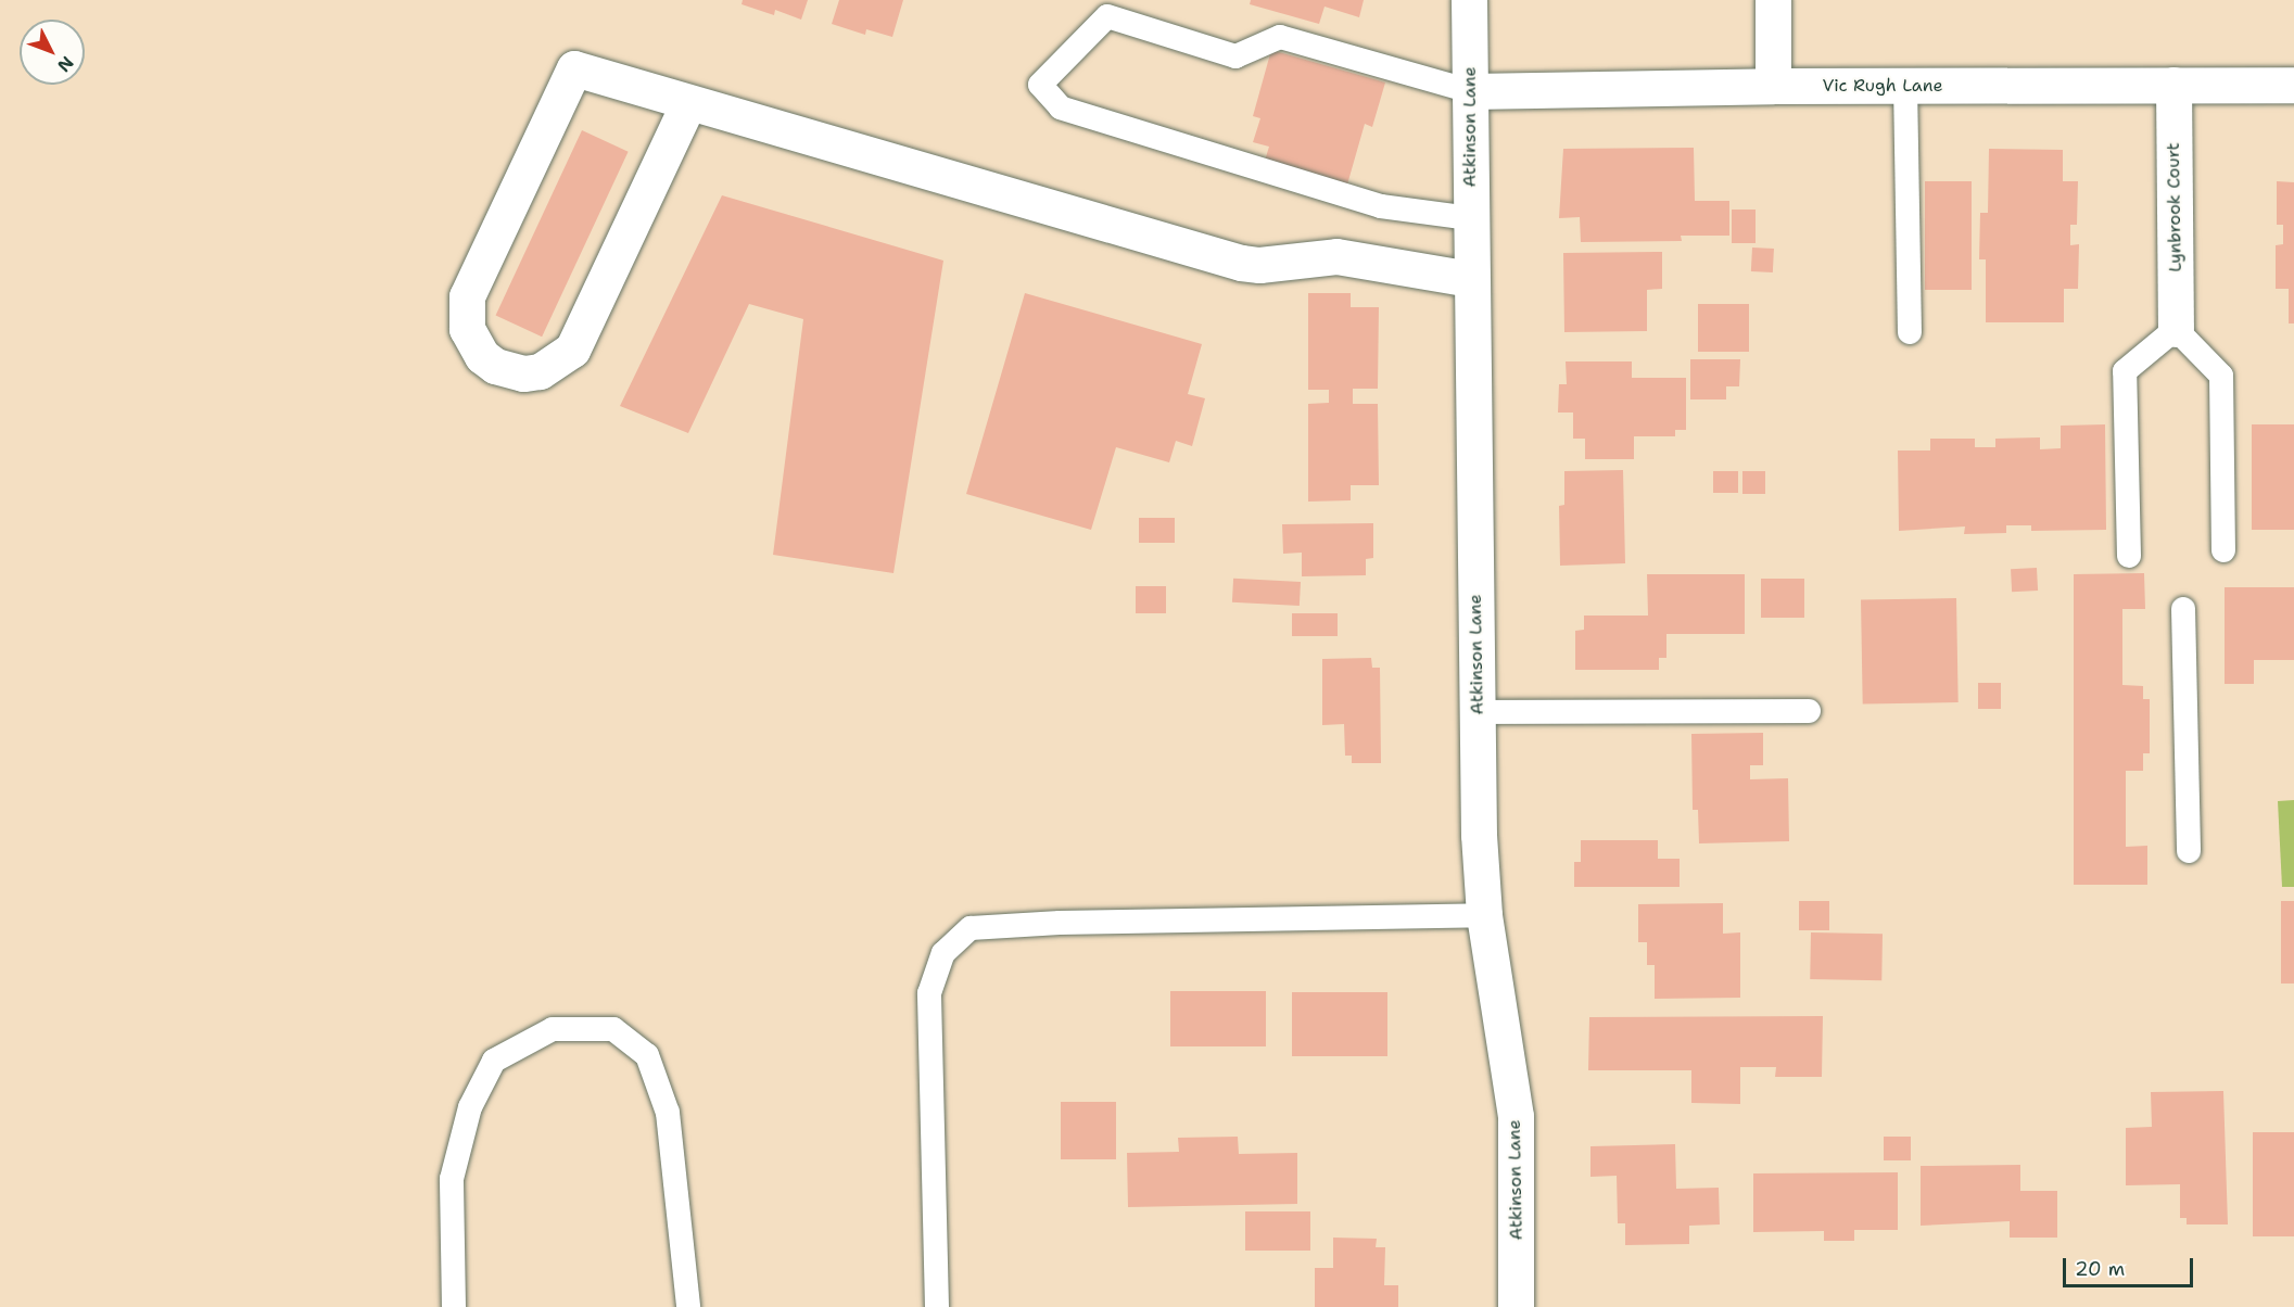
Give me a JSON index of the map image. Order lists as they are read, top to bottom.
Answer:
{
  "streets": {
    "street": ["Vic Rugh Lane", "Atkinson Lane", "Lynbrook Court"]
  },
  "crossings": [
    ["Vic Rugh Lane", "Atkinson Lane"],
    ["Vic Rugh Lane", "Lynbrook Court"]
  ],
  "scale_bar": "20 m",
  "north": "bottom right"
}
